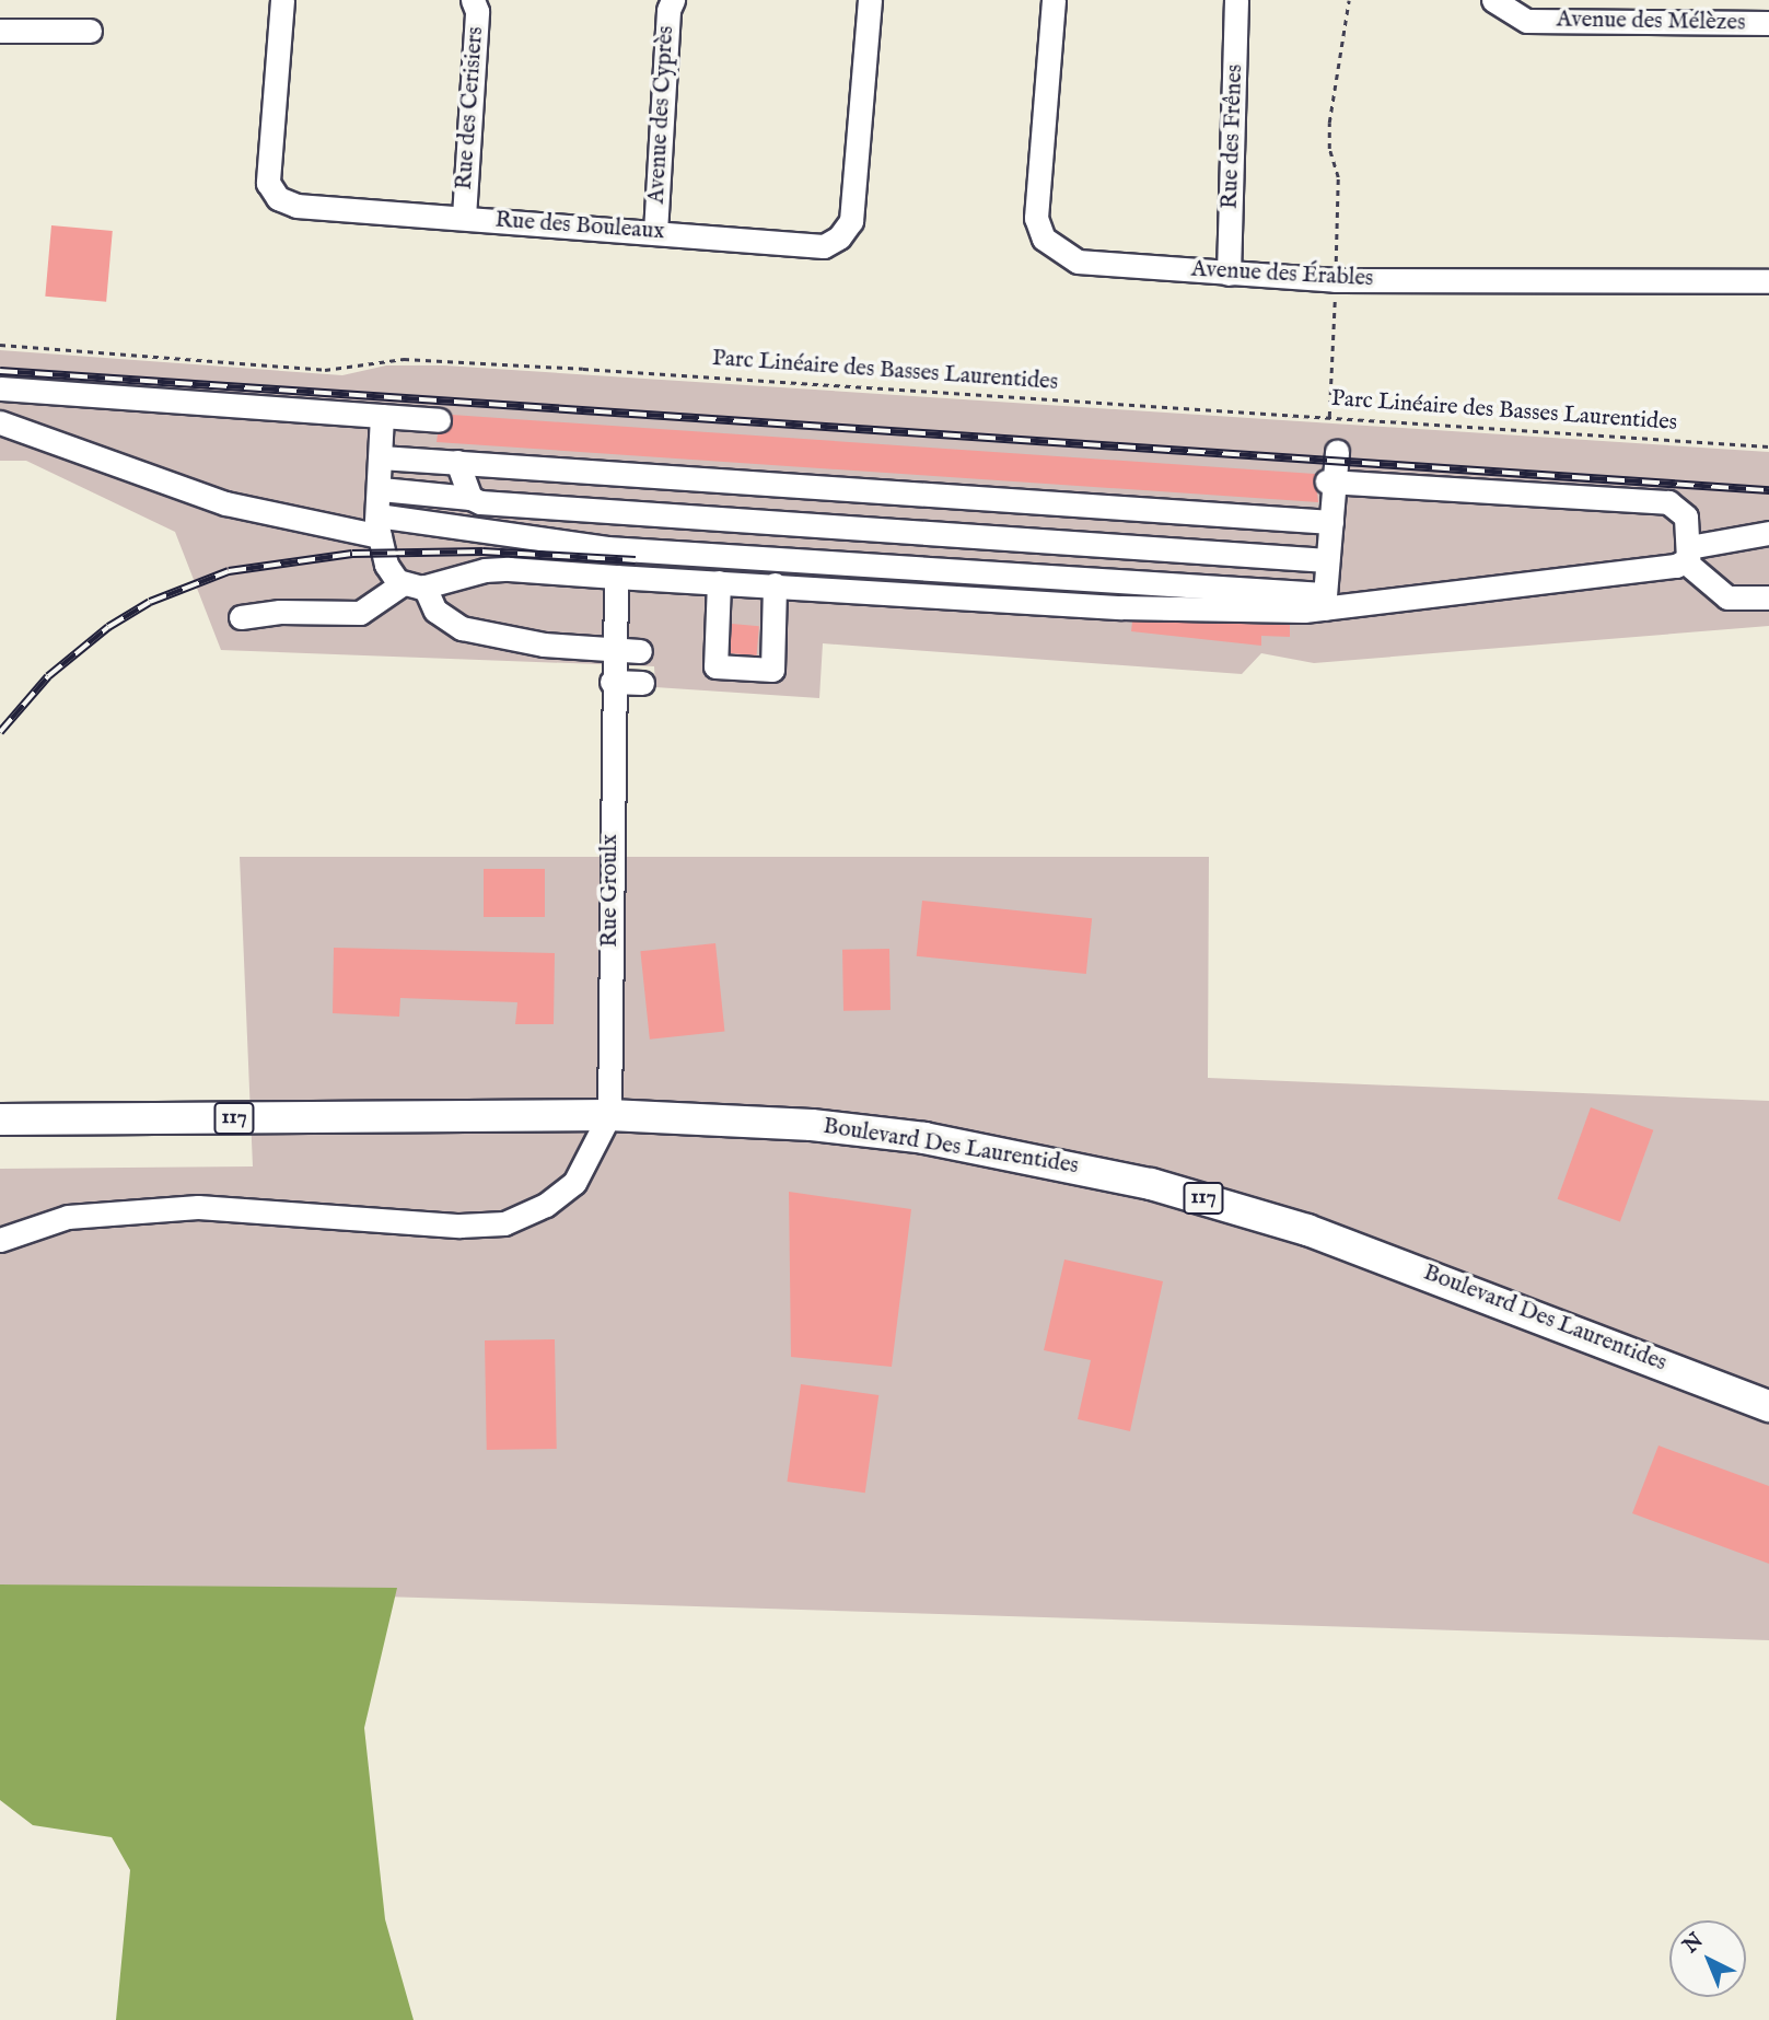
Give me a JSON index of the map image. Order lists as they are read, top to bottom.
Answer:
{
  "streets": {
    "main road": ["117", "Boulevard Des Laurentides"],
    "street": [
      "Avenue des Mélèzes",
      "Rue des Cerisiers",
      "Avenue des Cyprès",
      "Rue des Frênes",
      "Rue des Bouleaux",
      "Avenue des Érables",
      "Rue Groulx"
    ],
    "path": ["Parc Linéaire des Basses Laurentides"]
  },
  "crossings": [
    ["Rue des Cerisiers", "Rue des Bouleaux"],
    ["Avenue des Cyprès", "Rue des Bouleaux"],
    ["Rue des Frênes", "Avenue des Érables"],
    ["Rue Groulx", "Boulevard Des Laurentides"]
  ],
  "north": "top left"
}
